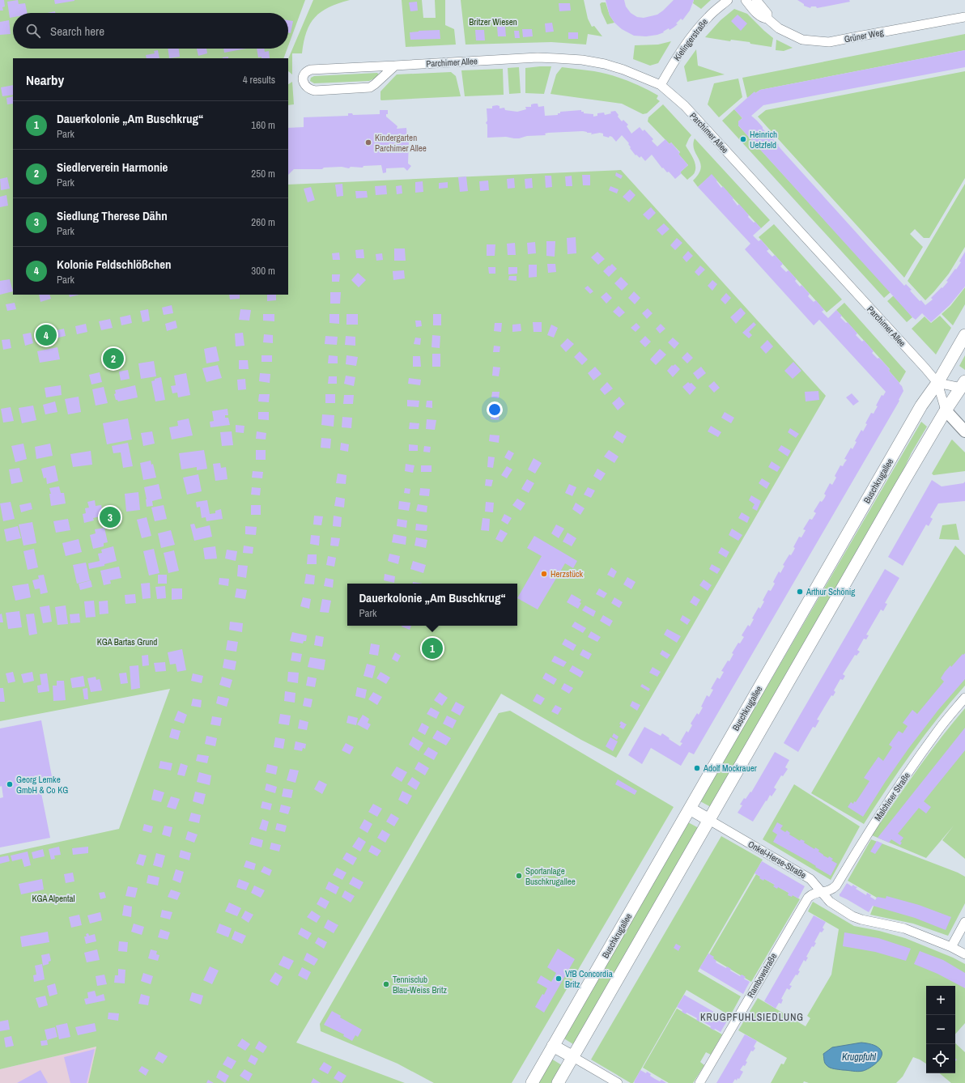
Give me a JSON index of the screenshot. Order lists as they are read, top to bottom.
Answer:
{
  "streets": {
    "main road": ["Buschkrugallee"],
    "street": [
      "Grüner Weg",
      "Kielingerstraße",
      "Parchimer Allee",
      "Malchiner Straße",
      "Onkel-Herse-Straße",
      "Rambowstraße"
    ]
  },
  "crossings": [
    ["Kielingerstraße", "Parchimer Allee"],
    ["Parchimer Allee", "Buschkrugallee"],
    ["Malchiner Straße", "Onkel-Herse-Straße"],
    ["Malchiner Straße", "Rambowstraße"],
    ["Onkel-Herse-Straße", "Rambowstraße"]
  ],
  "districts": ["KRUGPFUHLSIEDLUNG"],
  "water": ["Krugpfuhl"],
  "parks": ["Britzer Wiesen", "KGA Bartas Grund", "KGA Alpental"],
  "places": [
    "Heinrich Uetzfeld",
    "Kindergarten Parchimer Allee",
    "Herzstück",
    "Arthur Schönig",
    "Adolf Mockrauer",
    "Georg Lemke GmbH & Co KG",
    "Sportanlage Buschkrugallee",
    "VfB Concordia Britz",
    "Tennisclub Blau-Weiss Britz"
  ],
  "page": {
    "search": "Search here",
    "heading": ["Nearby", "4 results"],
    "list": [
      {
        "mark": "1",
        "name": "Dauerkolonie „Am Buschkrug“",
        "note": "Park",
        "value": "160 m"
      },
      {
        "mark": "2",
        "name": "Siedlerverein Harmonie",
        "note": "Park",
        "value": "250 m"
      },
      {
        "mark": "3",
        "name": "Siedlung Therese Dähn",
        "note": "Park",
        "value": "260 m"
      },
      {
        "mark": "4",
        "name": "Kolonie Feldschlößchen",
        "note": "Park",
        "value": "300 m"
      }
    ],
    "pins": [
      "4",
      "2",
      "3",
      "1"
    ],
    "popup": ["Dauerkolonie „Am Buschkrug“", "Park"],
    "map_buttons": ["+", "−"]
  }
}
